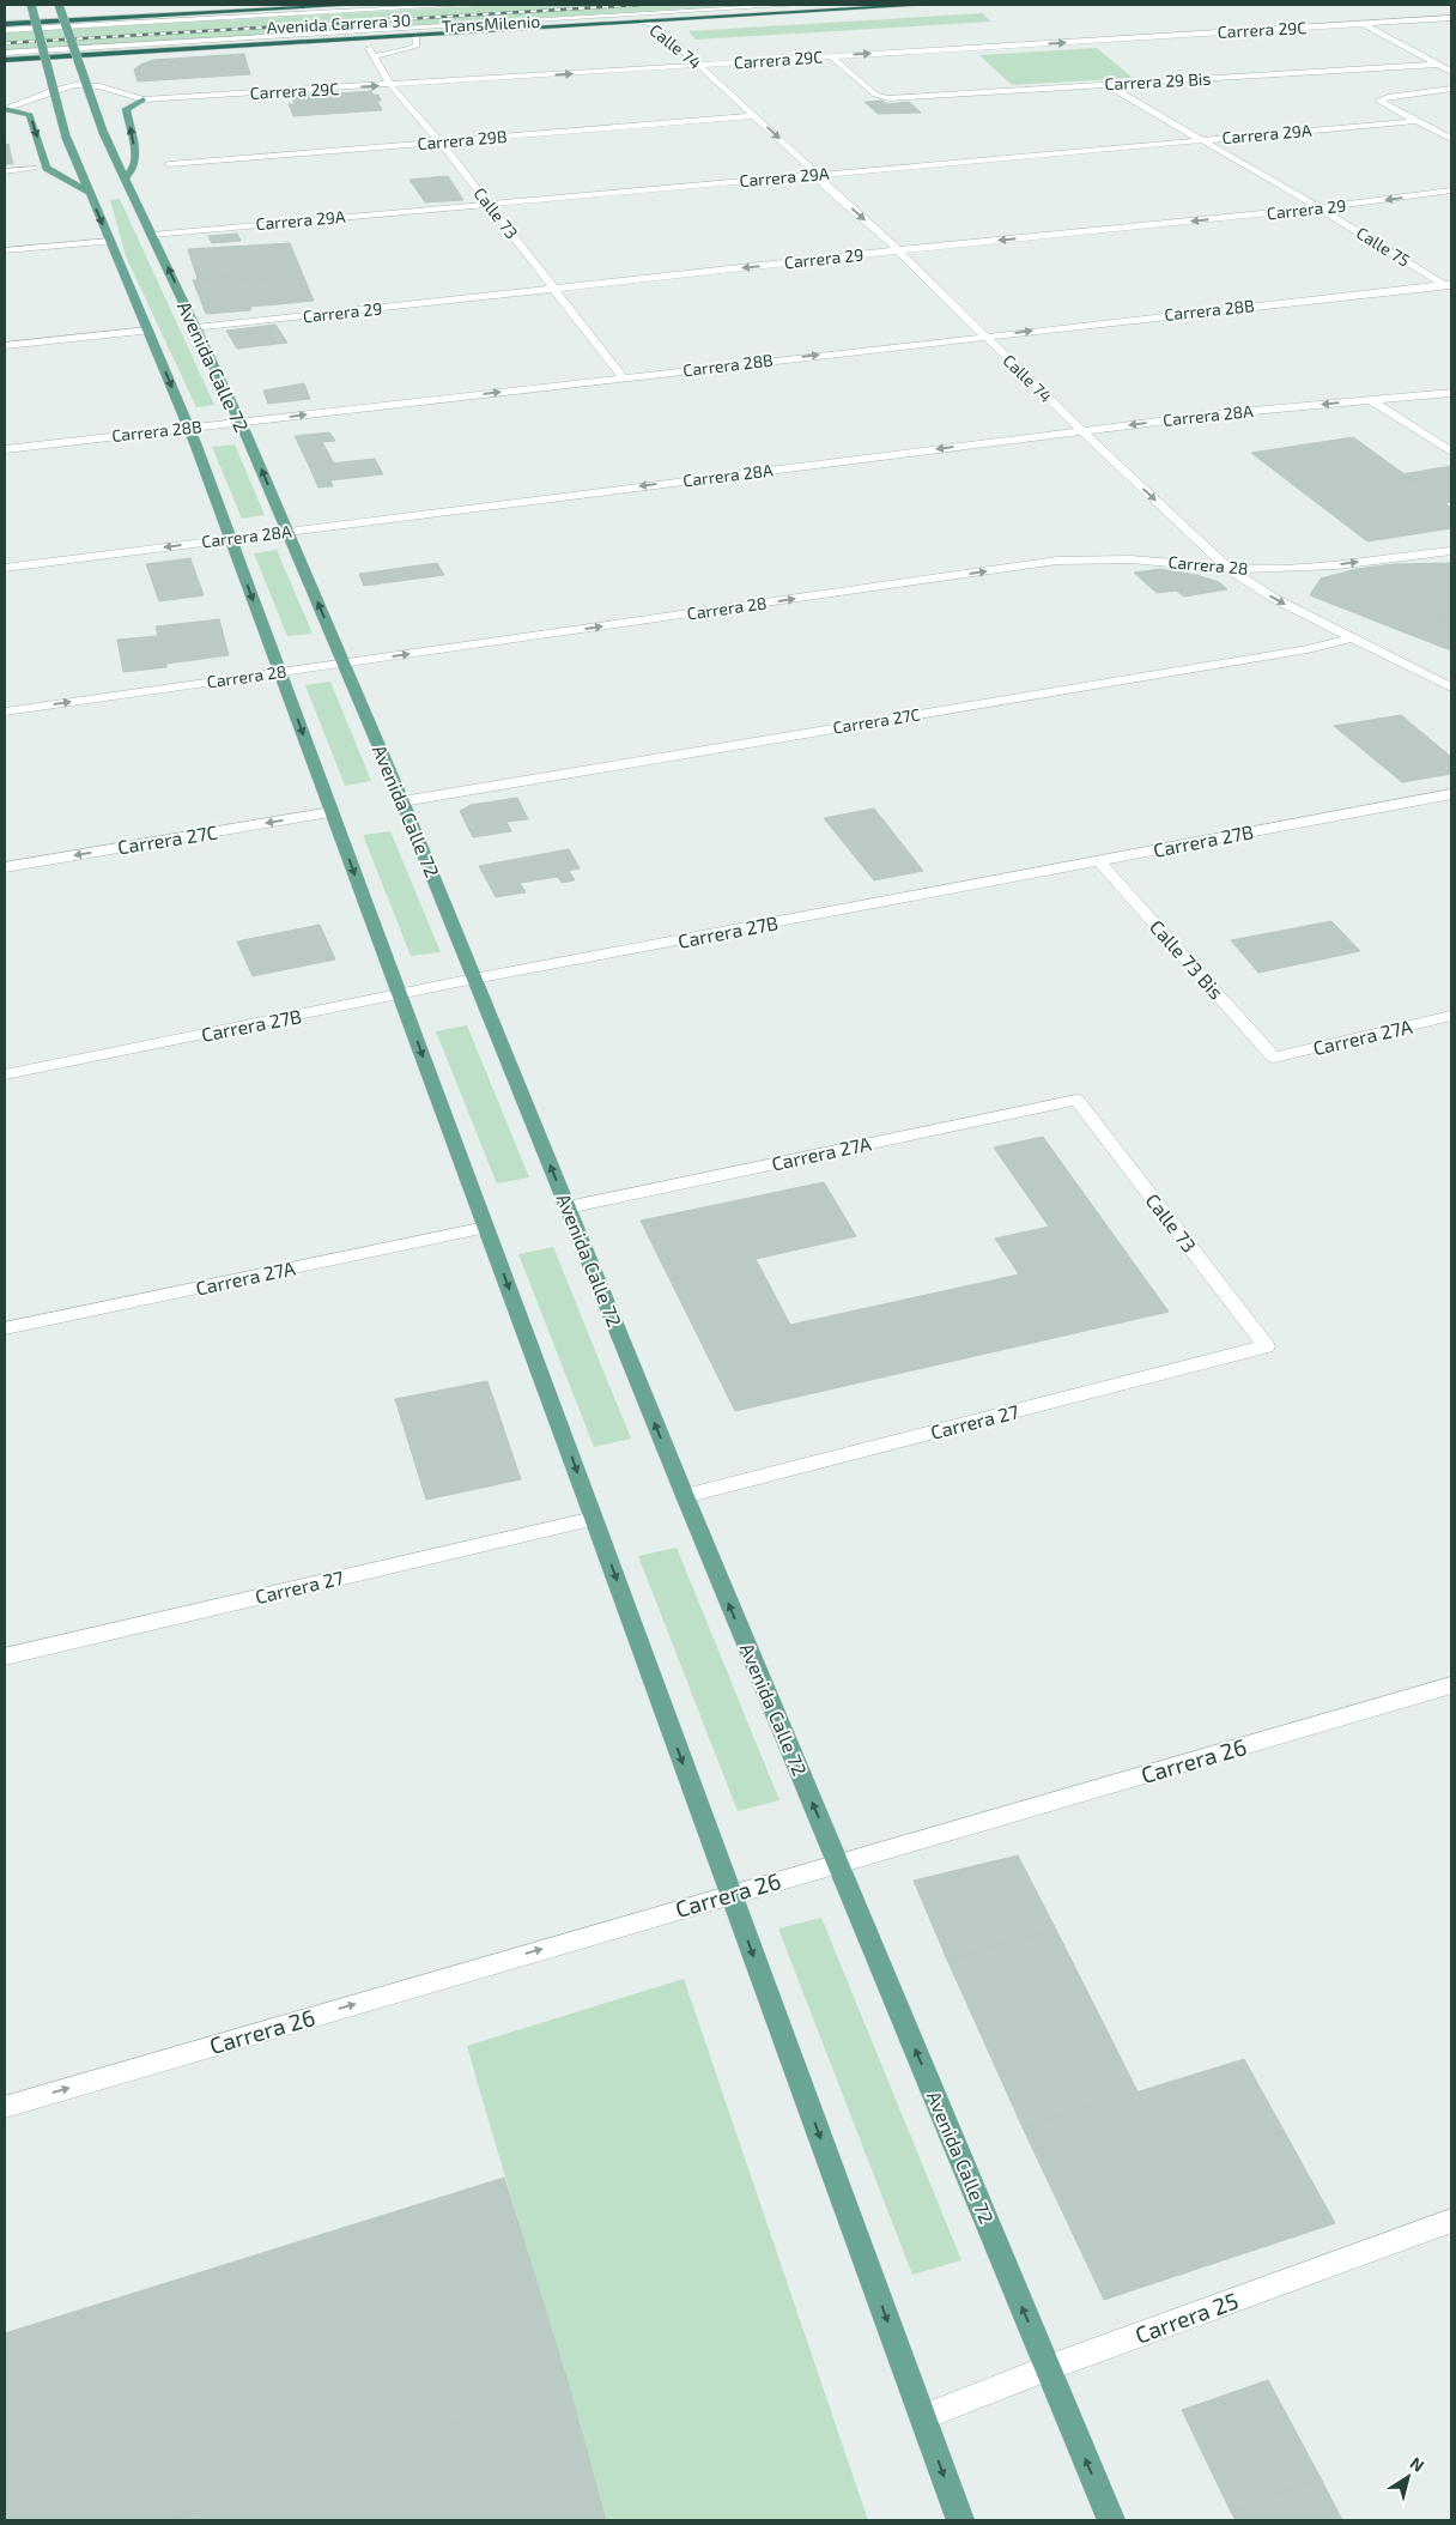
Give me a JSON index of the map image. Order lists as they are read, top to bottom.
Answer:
{
  "streets": {
    "highway": ["Avenida Carrera 30"],
    "main road": ["Avenida Calle 72"],
    "street": [
      "TransMilenio",
      "Carrera 29C",
      "Calle 74",
      "Carrera 29 Bis",
      "Carrera 29A",
      "Carrera 29B",
      "Carrera 29",
      "Calle 73",
      "Calle 75",
      "Carrera 28B",
      "Carrera 28A",
      "Carrera 28",
      "Carrera 27C",
      "Carrera 27B",
      "Calle 73 Bis",
      "Carrera 27A",
      "Carrera 27",
      "Carrera 26",
      "Carrera 25"
    ]
  },
  "crossings": [
    ["Avenida Carrera 30", "Calle 74"],
    ["Avenida Carrera 30", "Calle 73"],
    ["Carrera 29C", "Calle 74"],
    ["Carrera 29C", "Carrera 29 Bis"],
    ["Carrera 29C", "Calle 73"],
    ["Calle 74", "Carrera 29A"],
    ["Calle 74", "Carrera 29B"],
    ["Calle 74", "Carrera 29"],
    ["Calle 74", "Carrera 28B"],
    ["Calle 74", "Carrera 28A"],
    ["Calle 74", "Carrera 28"],
    ["Calle 74", "Carrera 27C"],
    ["Carrera 29 Bis", "Calle 75"],
    ["Carrera 29A", "Calle 73"],
    ["Carrera 29A", "Calle 75"],
    ["Carrera 29A", "Avenida Calle 72"],
    ["Carrera 29B", "Calle 73"],
    ["Carrera 29", "Calle 73"],
    ["Carrera 29", "Calle 75"],
    ["Carrera 29", "Avenida Calle 72"],
    ["Calle 73", "Carrera 28B"],
    ["Calle 73", "Carrera 27A"],
    ["Calle 73", "Carrera 27"],
    ["Calle 75", "Carrera 28B"],
    ["Carrera 28B", "Avenida Calle 72"],
    ["Avenida Calle 72", "Carrera 28A"],
    ["Avenida Calle 72", "Carrera 28"],
    ["Avenida Calle 72", "Carrera 27C"],
    ["Avenida Calle 72", "Carrera 27B"],
    ["Avenida Calle 72", "Carrera 27A"],
    ["Avenida Calle 72", "Carrera 27"],
    ["Avenida Calle 72", "Carrera 26"],
    ["Avenida Calle 72", "Carrera 25"],
    ["Carrera 27B", "Calle 73 Bis"],
    ["Calle 73 Bis", "Carrera 27A"]
  ],
  "one_way": [
    "Carrera 29C",
    "Calle 74",
    "Carrera 29",
    "Carrera 28B",
    "Carrera 28A",
    "Carrera 28",
    "Carrera 26"
  ],
  "north": "top right"
}
